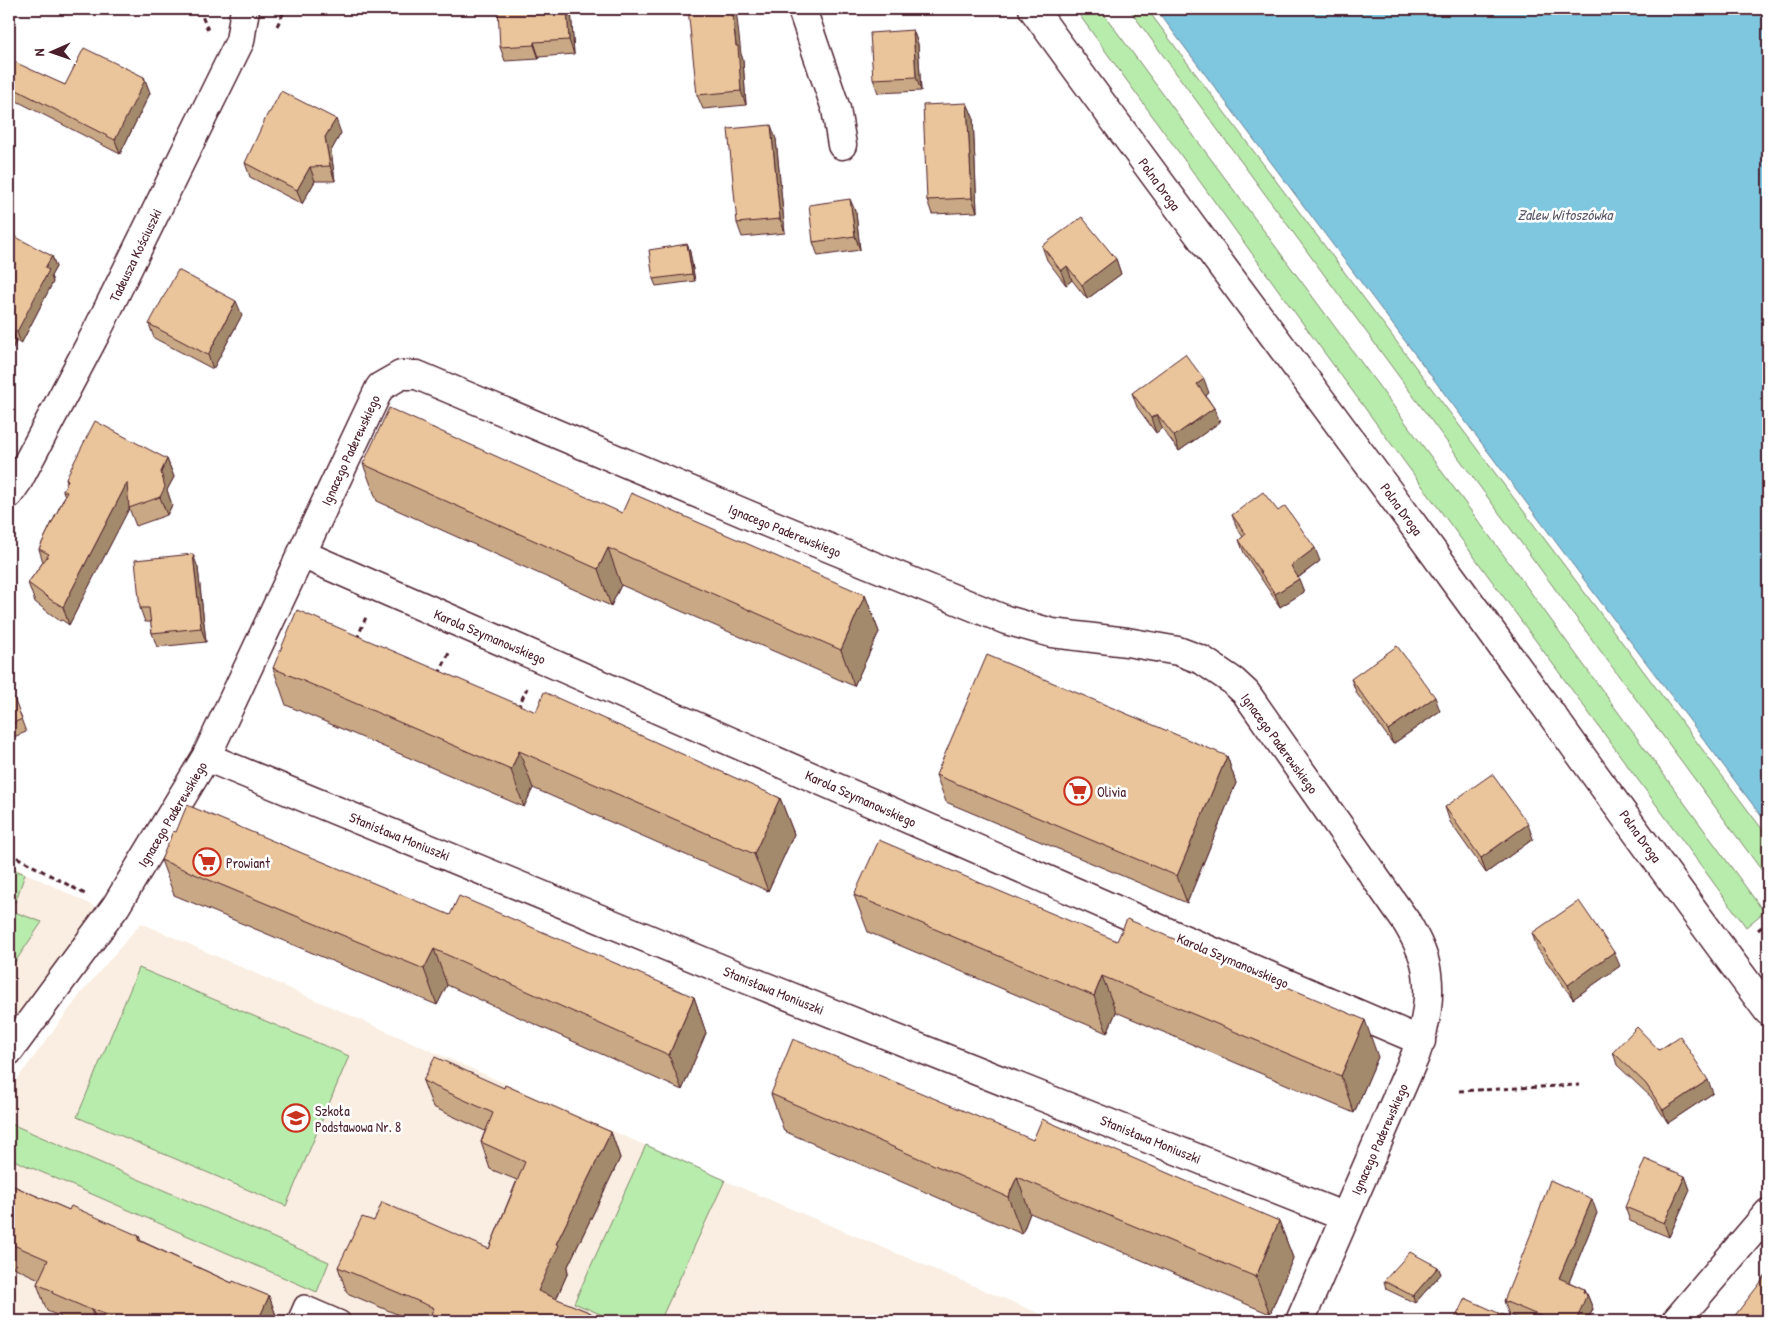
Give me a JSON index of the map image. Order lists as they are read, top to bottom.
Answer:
{
  "streets": {
    "street": [
      "Polna Droga",
      "Tadeusza Kościuszki",
      "Ignacego Paderewskiego",
      "Karola Szymanowskiego",
      "Stanisława Moniuszki"
    ]
  },
  "crossings": [
    ["Ignacego Paderewskiego", "Karola Szymanowskiego"],
    ["Ignacego Paderewskiego", "Stanisława Moniuszki"]
  ],
  "water": ["Zalew Witoszówka"],
  "places": {
    "supermarket": ["Olivia", "Prowiant"],
    "school or university": ["Szkoła Podstawowa Nr. 8"]
  },
  "north": "left"
}
